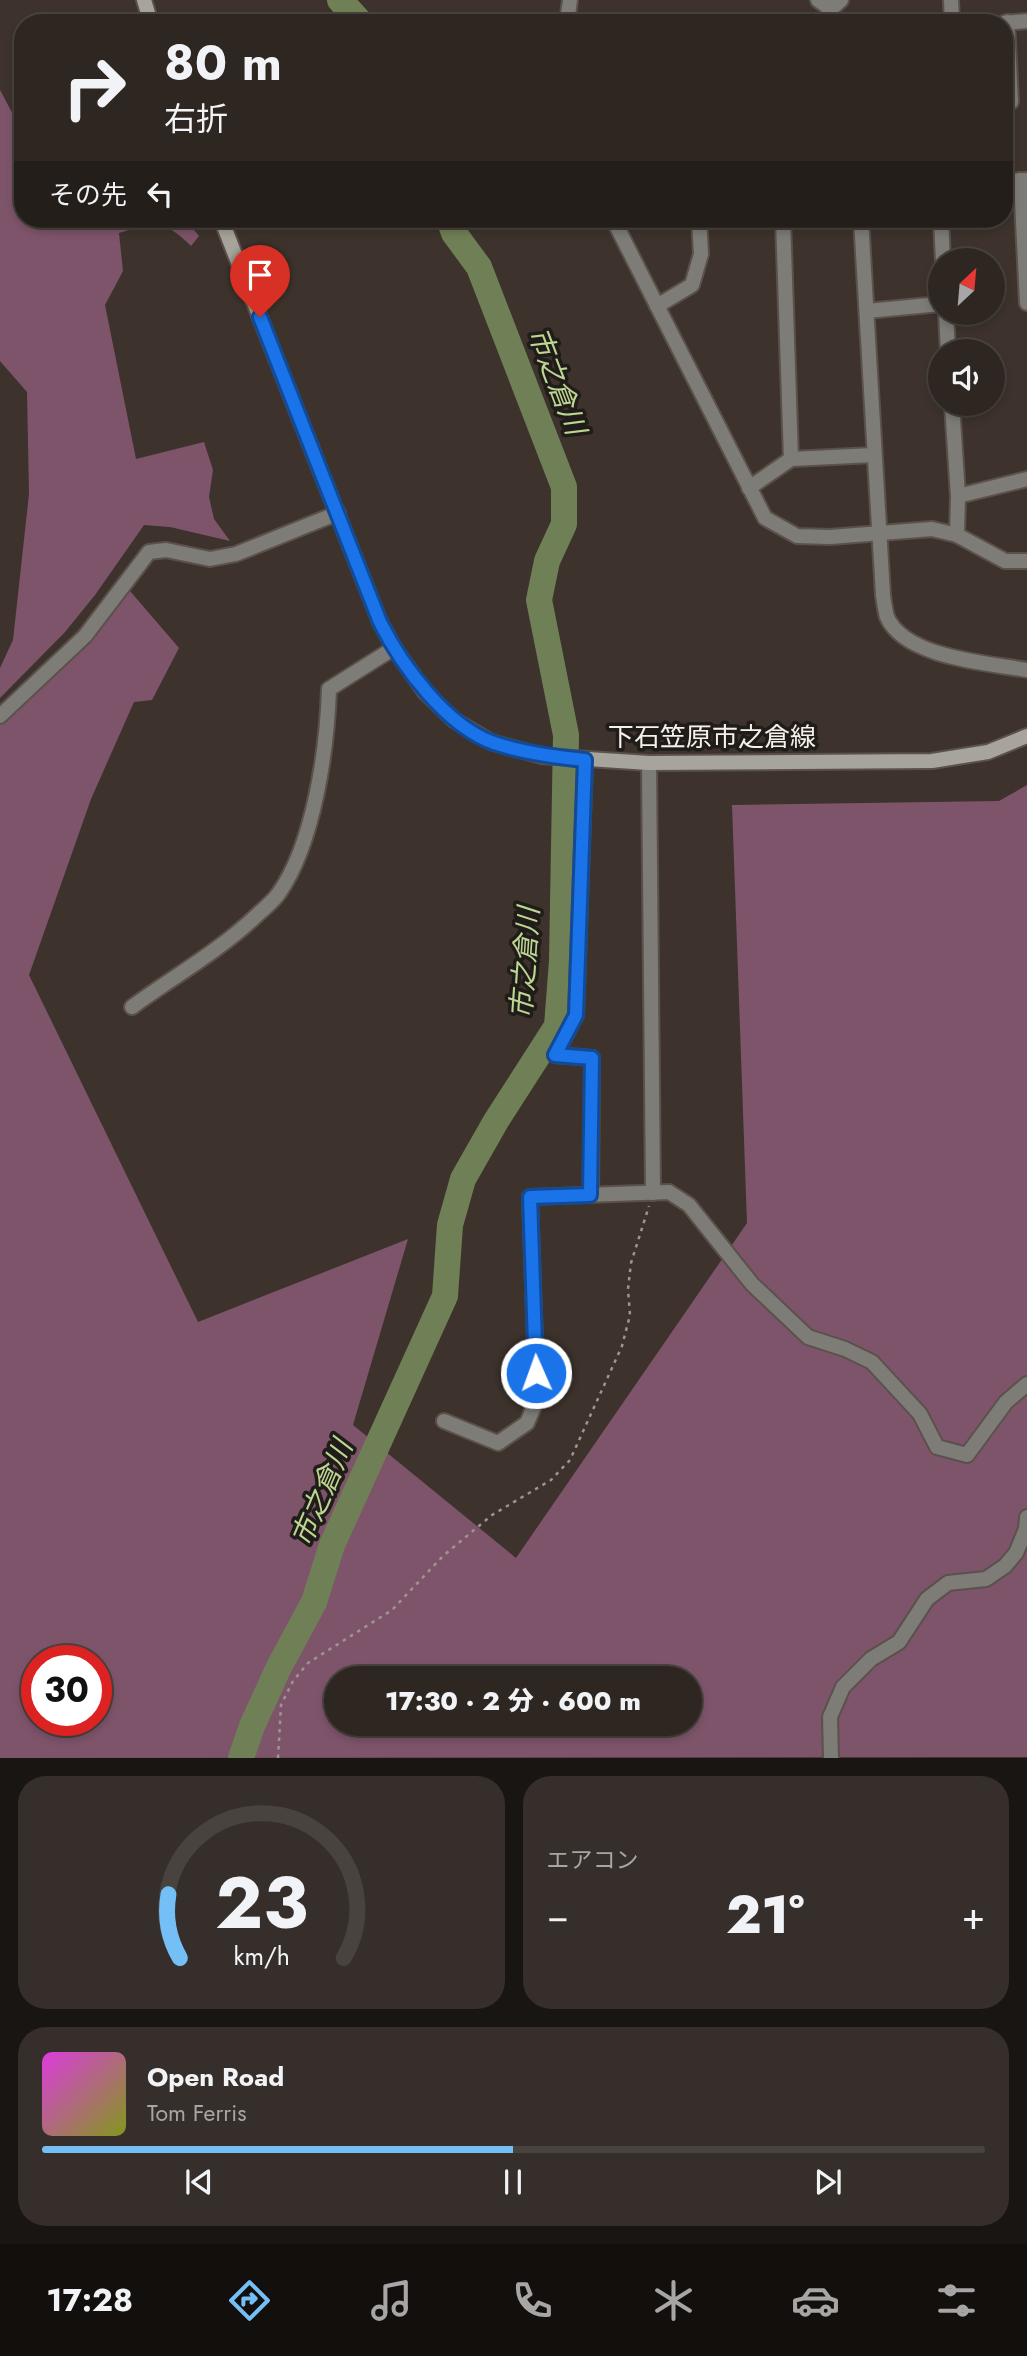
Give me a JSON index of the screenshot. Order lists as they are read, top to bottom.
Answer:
{
  "streets": {
    "main road": ["下石笠原市之倉線"]
  },
  "water": ["市之倉川"],
  "north": "top right",
  "page": {
    "turn": ["80 m", "右折"],
    "then": "その先",
    "limit": "30",
    "trip": "17:30 · 2 分 · 600 m",
    "tile": "エアコン",
    "heat": ["−", "21°", "+"],
    "song": ["Open Road", "Tom Ferris"],
    "tabs": "17:28",
    "gauge": ["23", "km/h"]
  }
}
